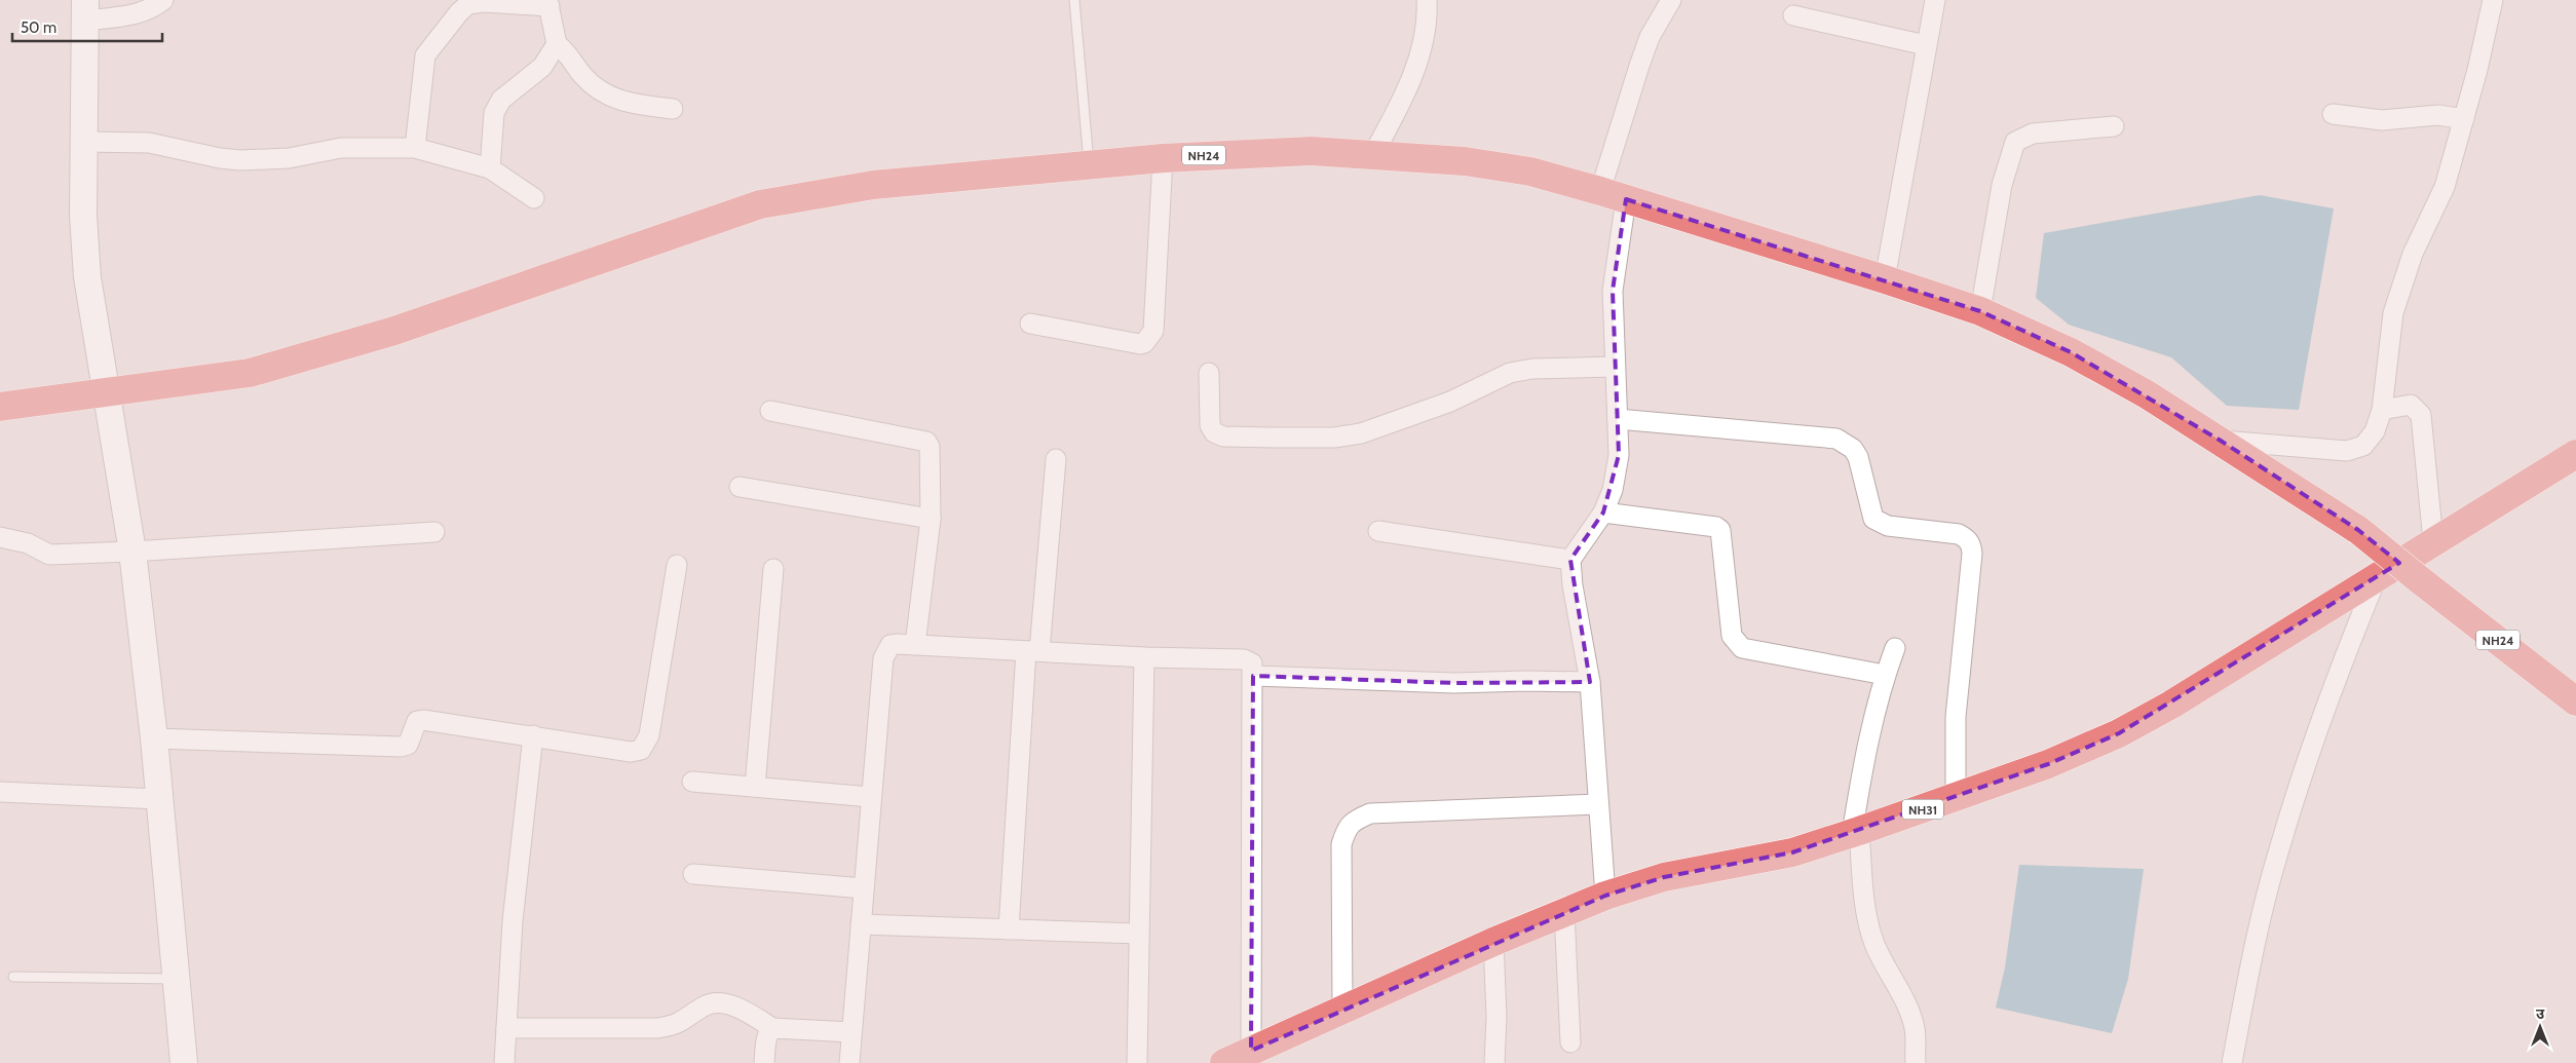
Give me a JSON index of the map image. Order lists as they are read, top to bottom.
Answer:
{
  "streets": {
    "highway": ["NH24", "NH31"]
  },
  "scale_bar": "50 m",
  "north": "top"
}
